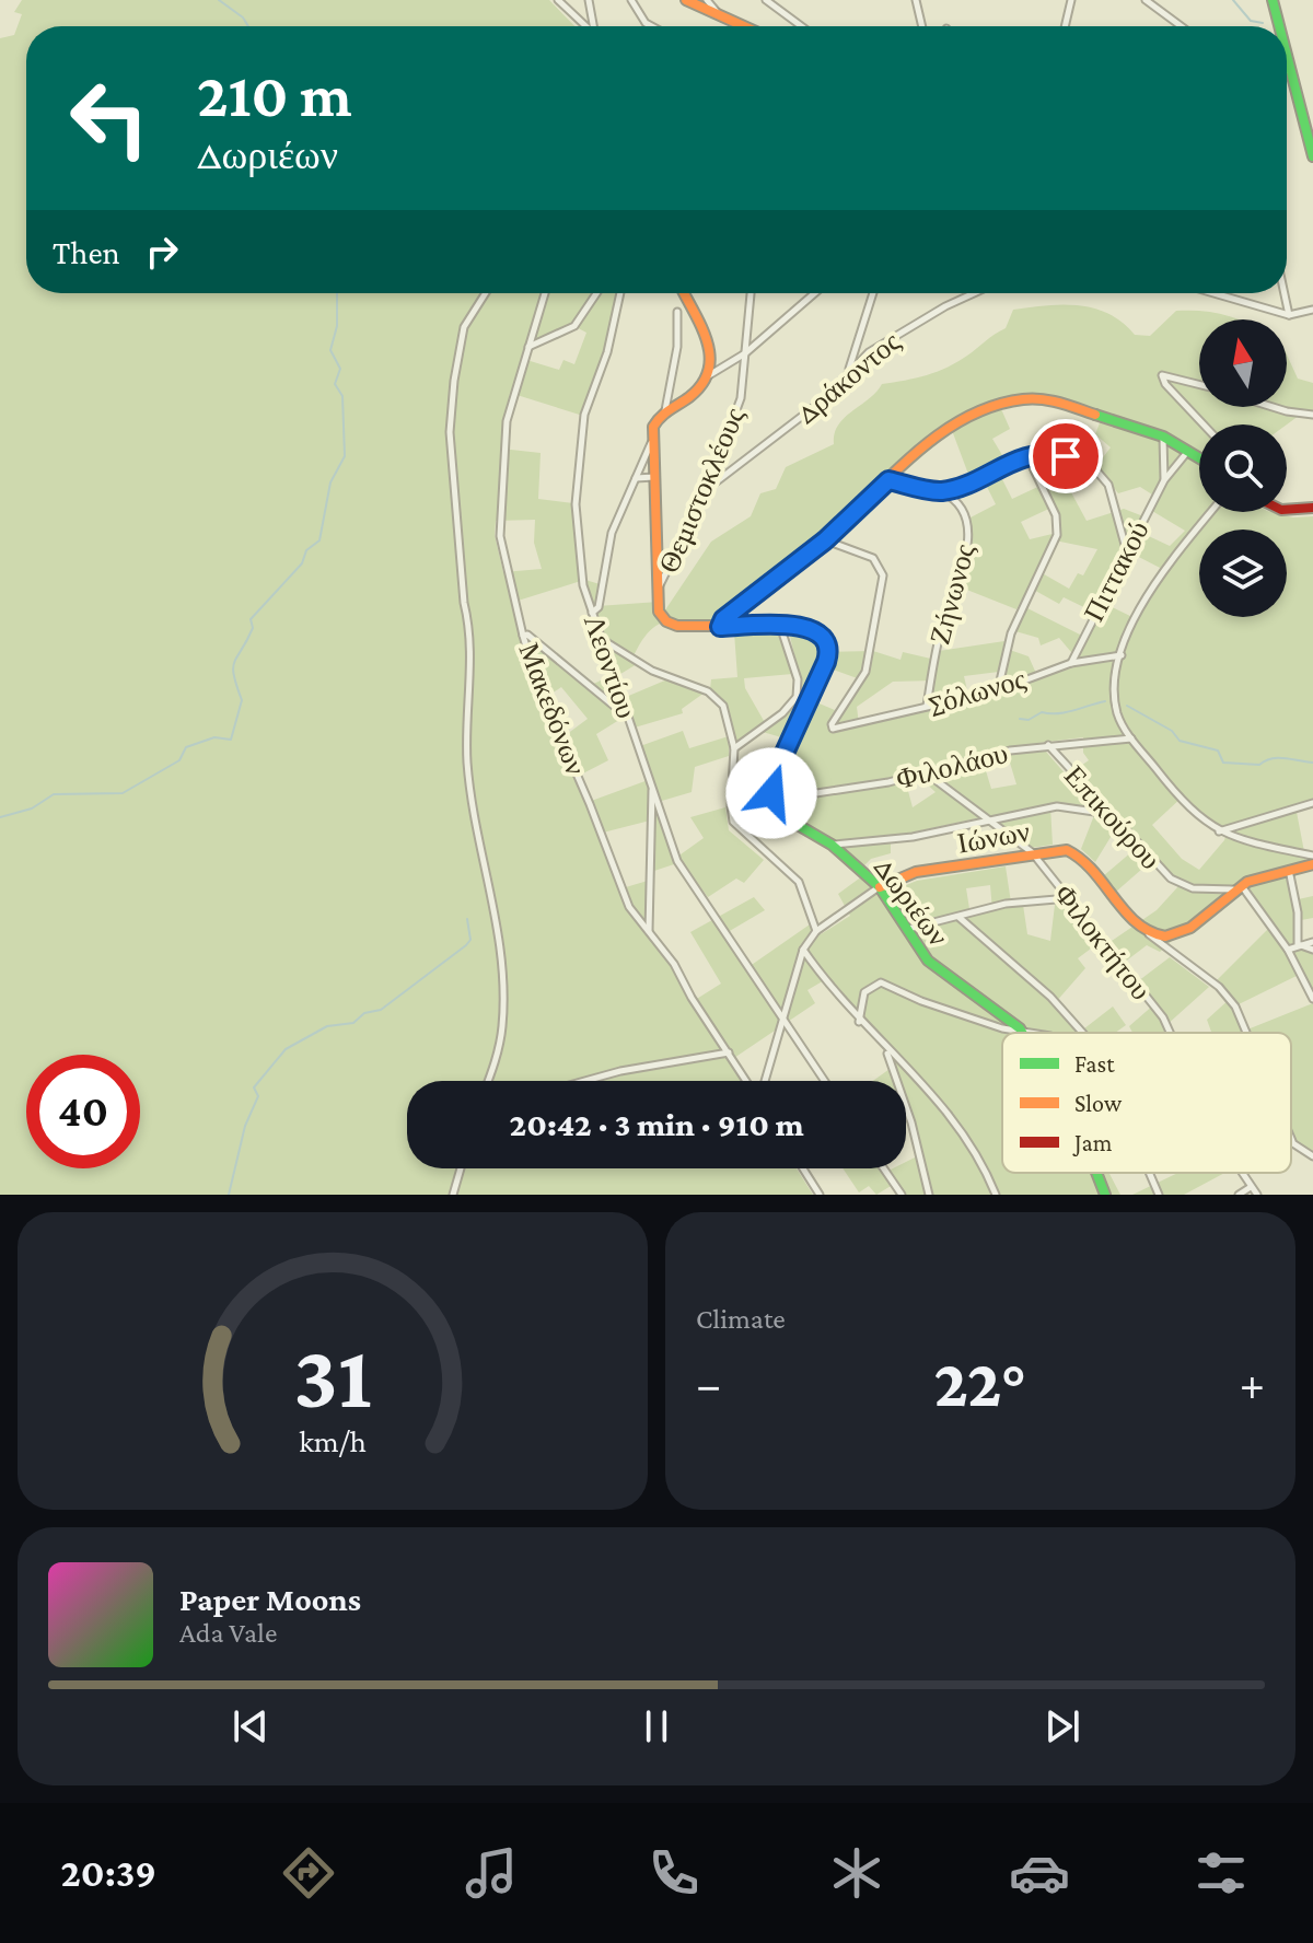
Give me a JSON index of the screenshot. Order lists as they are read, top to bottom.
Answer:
{
  "streets": {
    "street": [
      "Δράκοντος",
      "Θεμιστοκλέους",
      "Πιττακού",
      "Ζήνωνος",
      "Λεοντίου",
      "Σόλωνος",
      "Μακεδόνων",
      "Φιλολάου",
      "Επικούρου",
      "Ιώνων",
      "Δωριέων",
      "Φιλοκτήτου"
    ]
  },
  "crossings": [
    ["Δράκοντος", "Θεμιστοκλέους"],
    ["Πιττακού", "Σόλωνος"],
    ["Ζήνωνος", "Σόλωνος"],
    ["Λεοντίου", "Ιώνων"],
    ["Φιλολάου", "Επικούρου"],
    ["Φιλολάου", "Δωριέων"],
    ["Φιλολάου", "Φιλοκτήτου"],
    ["Ιώνων", "Δωριέων"],
    ["Ιώνων", "Φιλοκτήτου"]
  ],
  "legend": ["Fast", "Slow", "Jam"],
  "north": "top",
  "page": {
    "turn": ["210 m", "Δωριέων"],
    "then": "Then",
    "limit": "40",
    "trip": "20:42 · 3 min · 910 m",
    "tile": "Climate",
    "heat": ["−", "22°", "+"],
    "song": ["Paper Moons", "Ada Vale"],
    "tabs": "20:39",
    "gauge": ["31", "km/h"]
  }
}
